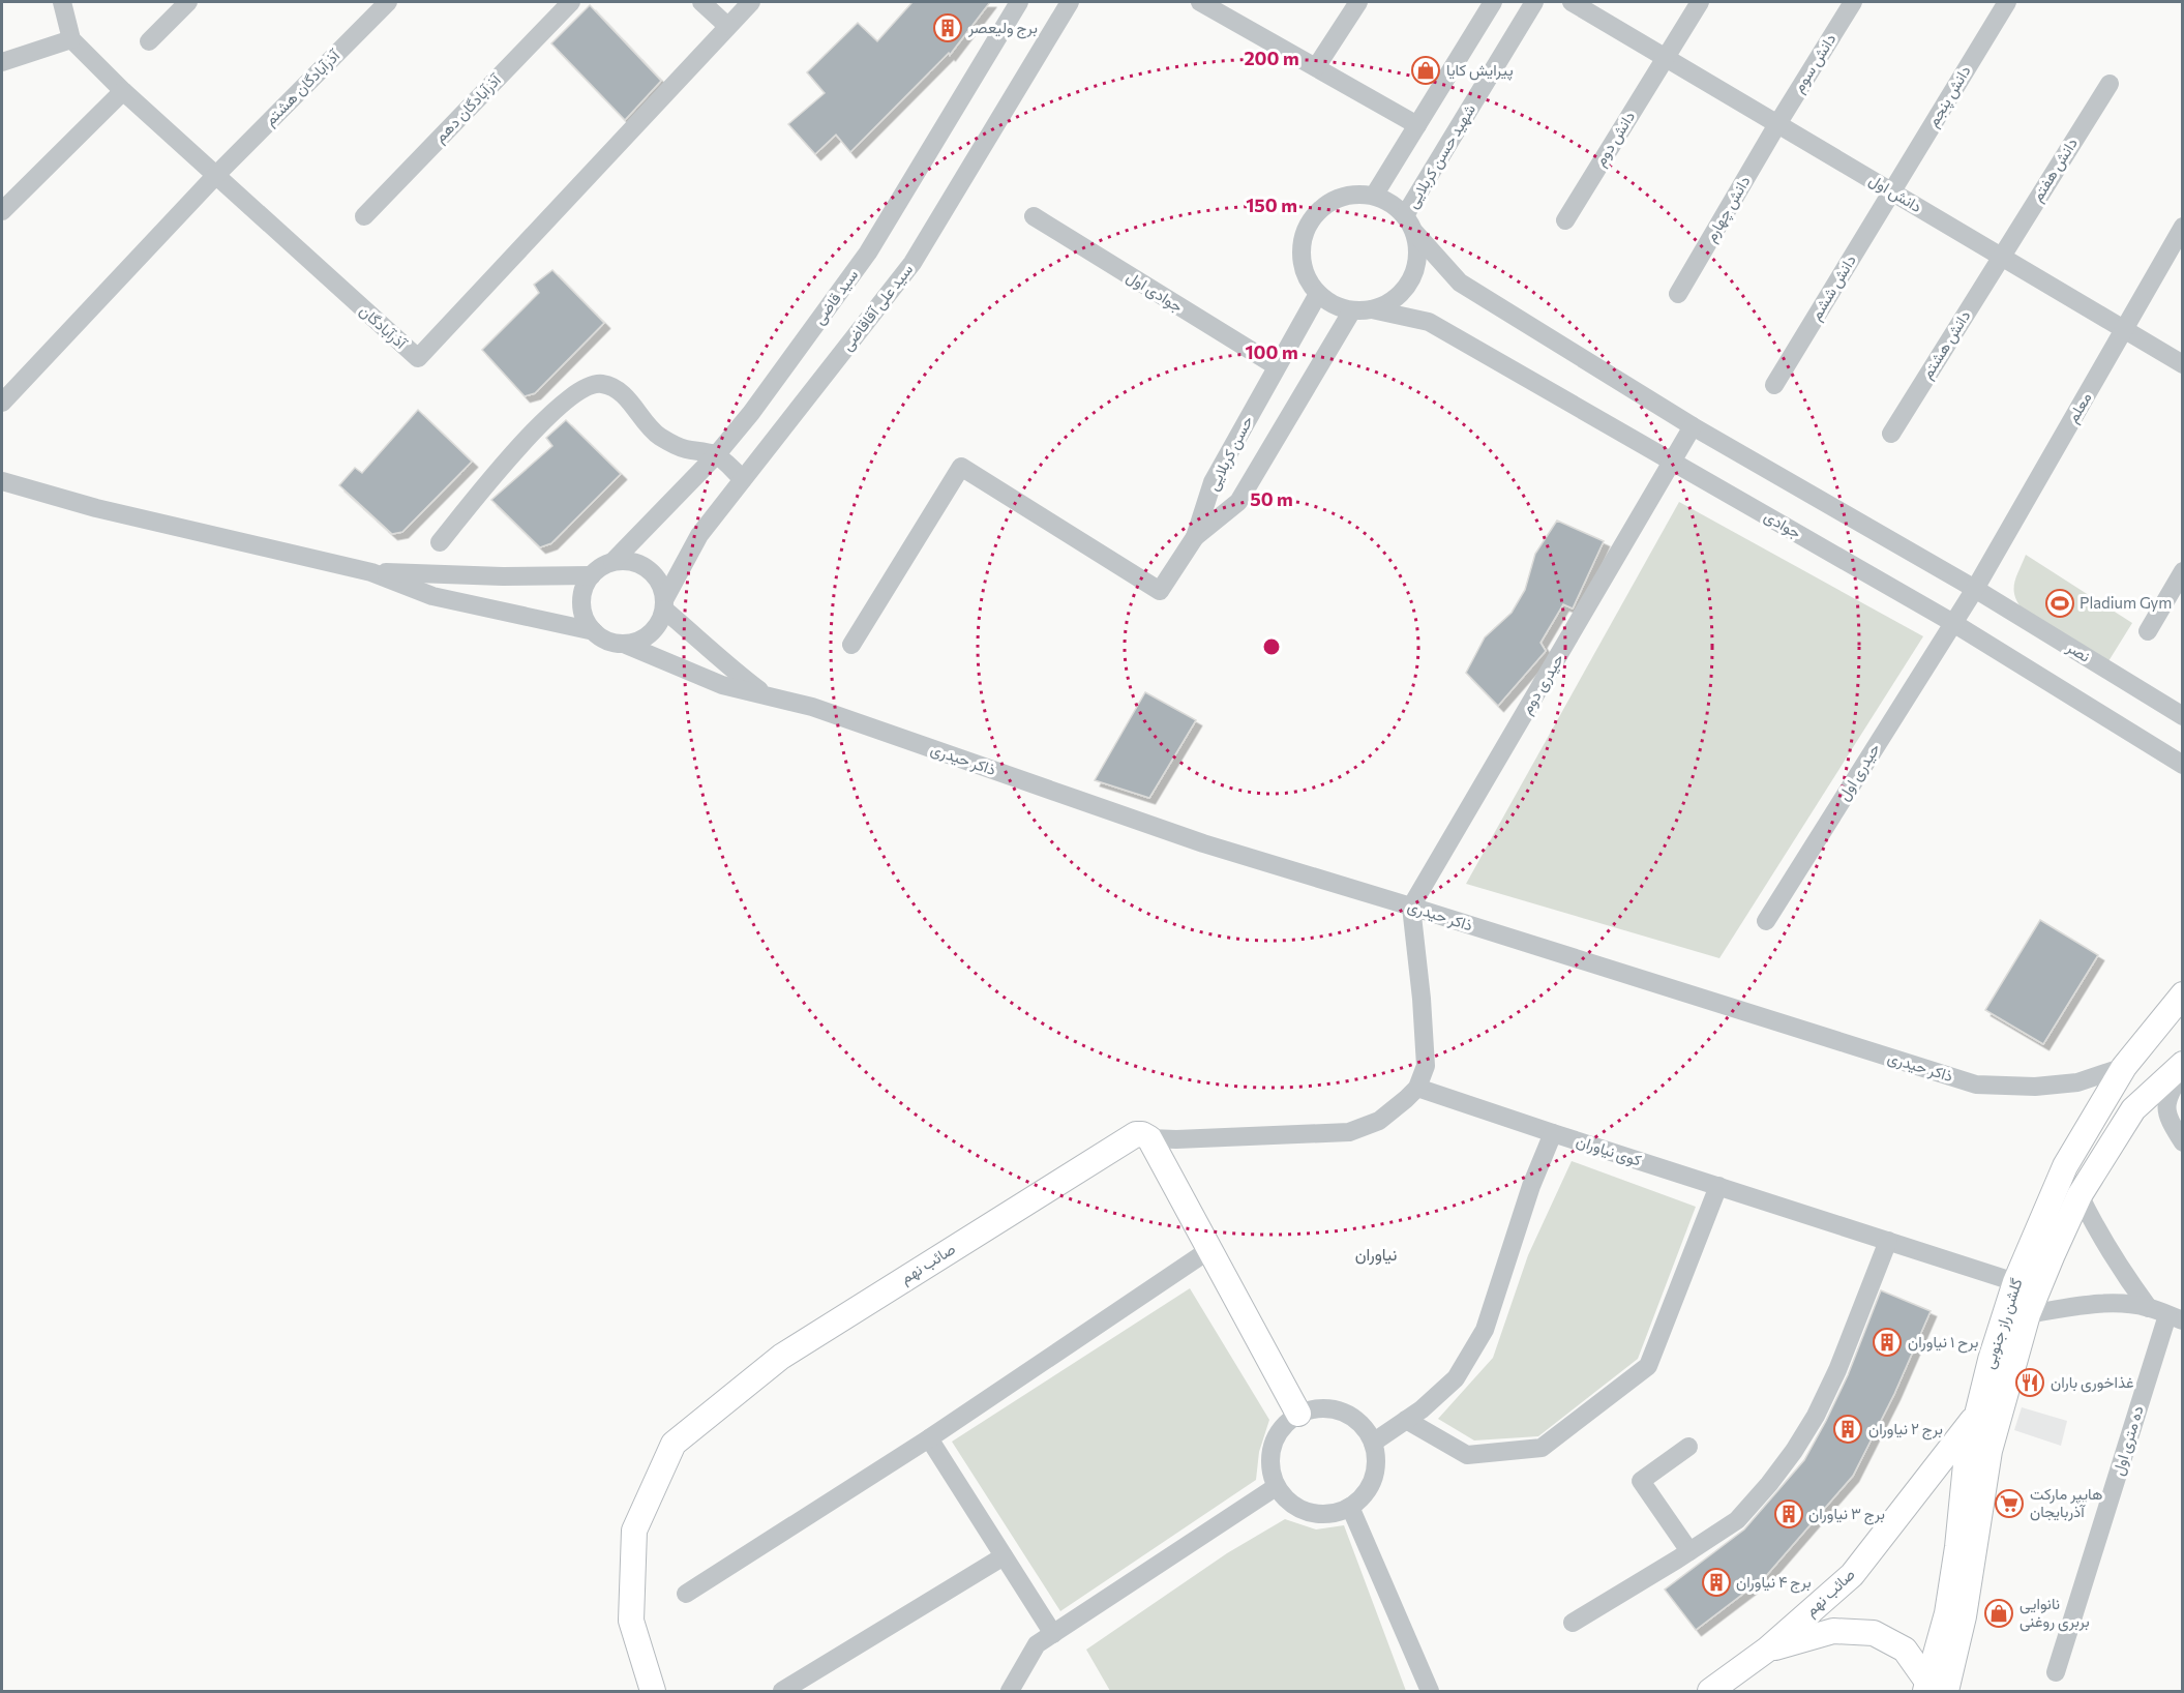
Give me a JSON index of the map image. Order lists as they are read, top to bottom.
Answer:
{
  "streets": {
    "main road": ["صائب نهم", "گلشن راز جنوبی"],
    "street": [
      "دانش سوم",
      "آذرآبادگان هشتم",
      "دانش پنجم",
      "آذرآبادگان دهم",
      "دانش دوم",
      "شهید حسن کربلایی",
      "دانش هفتم",
      "دانش اول",
      "دانش چهارم",
      "دانش ششم",
      "جوادی اول",
      "سید قاضی",
      "سید علی آقاقاضی",
      "آذرآبادگان",
      "دانش هشتم",
      "معلم",
      "حسن کربلایی",
      "جوادی",
      "نصر",
      "حیدری دوم",
      "ذاکر حیدری",
      "حیدری اول",
      "کوی نیاوران",
      "ده متری اول"
    ]
  },
  "crossings": [
    ["دانش سوم", "دانش اول"],
    ["دانش سوم", "دانش چهارم"],
    ["آذرآبادگان هشتم", "آذرآبادگان"],
    ["دانش پنجم", "دانش اول"],
    ["دانش پنجم", "دانش ششم"],
    ["دانش دوم", "دانش اول"],
    ["شهید حسن کربلایی", "حسن کربلایی"],
    ["شهید حسن کربلایی", "جوادی"],
    ["دانش هفتم", "دانش اول"],
    ["دانش هفتم", "دانش هشتم"],
    ["دانش اول", "دانش چهارم"],
    ["دانش اول", "دانش ششم"],
    ["دانش اول", "دانش هشتم"],
    ["دانش اول", "معلم"],
    ["جوادی اول", "حسن کربلایی"],
    ["سید قاضی", "سید علی آقاقاضی"],
    ["سید قاضی", "ذاکر حیدری"],
    ["سید علی آقاقاضی", "ذاکر حیدری"],
    ["معلم", "جوادی"],
    ["معلم", "نصر"],
    ["معلم", "حیدری اول"],
    ["حسن کربلایی", "جوادی"],
    ["جوادی", "حیدری دوم"],
    ["جوادی", "حیدری اول"],
    ["حیدری دوم", "ذاکر حیدری"],
    ["ذاکر حیدری", "گلشن راز جنوبی"],
    ["کوی نیاوران", "گلشن راز جنوبی"],
    ["صائب نهم", "گلشن راز جنوبی"]
  ],
  "districts": ["نیاوران"],
  "places": {
    "building": [
      "برج ولیعصر",
      "برح ۱ نیاوران",
      "برج ۲ نیاوران",
      "برج ۳ نیاوران",
      "برج ۴ نیاوران"
    ],
    "shop": ["پیرایش کایا", "نانوایی بربری روغنی"],
    "sports": ["Pladium Gym"],
    "restaurant": ["غذاخوری باران"],
    "supermarket": ["هایپر مارکت آذربایجان"]
  },
  "rings": [
    "200 m",
    "150 m",
    "100 m",
    "50 m"
  ]
}
